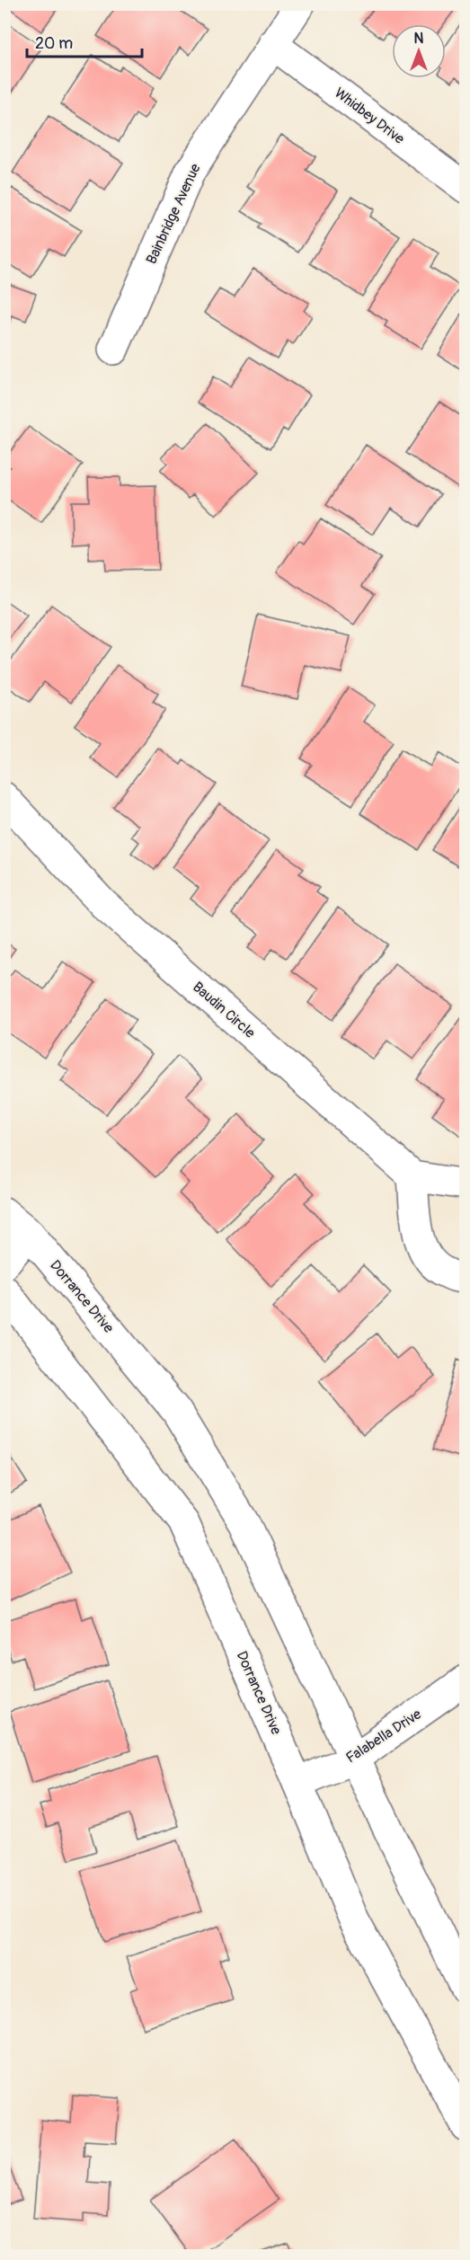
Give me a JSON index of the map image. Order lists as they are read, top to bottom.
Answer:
{
  "streets": {
    "street": [
      "Whidbey Drive",
      "Bainbridge Avenue",
      "Baudin Circle",
      "Dorrance Drive",
      "Falabella Drive"
    ]
  },
  "crossings": [
    ["Whidbey Drive", "Bainbridge Avenue"],
    ["Dorrance Drive", "Falabella Drive"]
  ],
  "scale_bar": "20 m",
  "north": "top"
}
